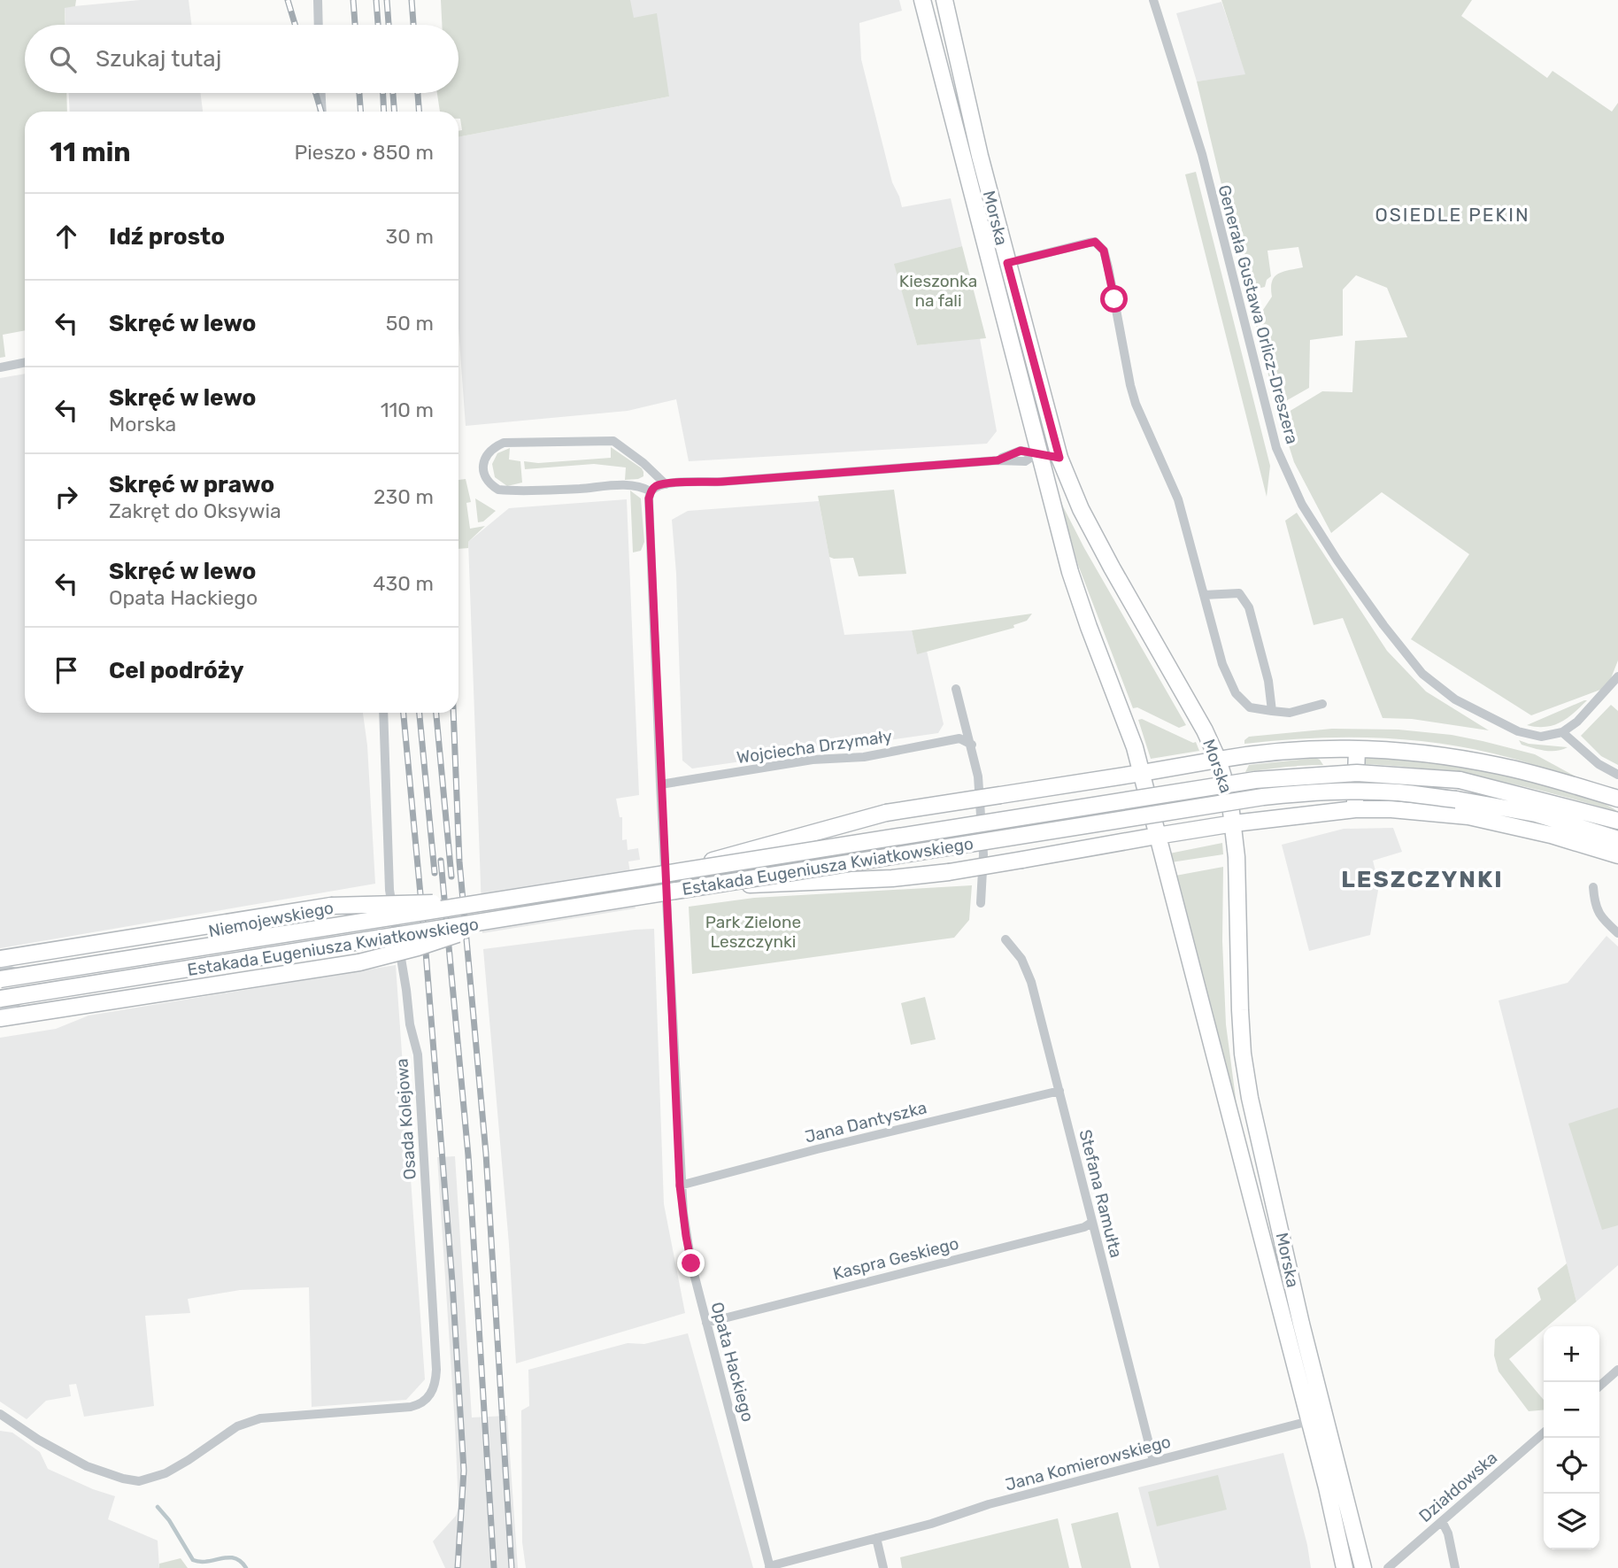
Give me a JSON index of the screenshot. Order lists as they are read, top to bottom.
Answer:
{
  "streets": {
    "main road": ["Morska", "Estakada Eugeniusza Kwiatkowskiego"],
    "street": [
      "Generała Gustawa Orlicz-Dreszera",
      "Wojciecha Drzymały",
      "Niemojewskiego",
      "Osada Kolejowa",
      "Jana Dantyszka",
      "Stefana Ramułta",
      "Kaspra Geskiego",
      "Opata Hackiego",
      "Jana Komierowskiego",
      "Działdowska"
    ]
  },
  "crossings": [
    ["Morska", "Jana Komierowskiego"],
    ["Wojciecha Drzymały", "Opata Hackiego"],
    ["Estakada Eugeniusza Kwiatkowskiego", "Niemojewskiego"],
    ["Niemojewskiego", "Osada Kolejowa"],
    ["Jana Dantyszka", "Stefana Ramułta"],
    ["Jana Dantyszka", "Opata Hackiego"],
    ["Stefana Ramułta", "Kaspra Geskiego"],
    ["Stefana Ramułta", "Jana Komierowskiego"],
    ["Kaspra Geskiego", "Opata Hackiego"],
    ["Opata Hackiego", "Jana Komierowskiego"]
  ],
  "districts": ["OSIEDLE PEKIN", "LESZCZYNKI"],
  "parks": ["Kieszonka na fali", "Park Zielone Leszczynki"],
  "page": {
    "search": "Szukaj tutaj",
    "heading": ["11 min", "Pieszo · 850 m"],
    "list": [
      ["Idź prosto", "30 m"],
      ["Skręć w lewo", "50 m"],
      ["Skręć w lewo", "Morska", "110 m"],
      ["Skręć w prawo", "Zakręt do Oksywia", "230 m"],
      ["Skręć w lewo", "Opata Hackiego", "430 m"],
      "Cel podróży"
    ],
    "map_buttons": ["+", "−"]
  }
}
